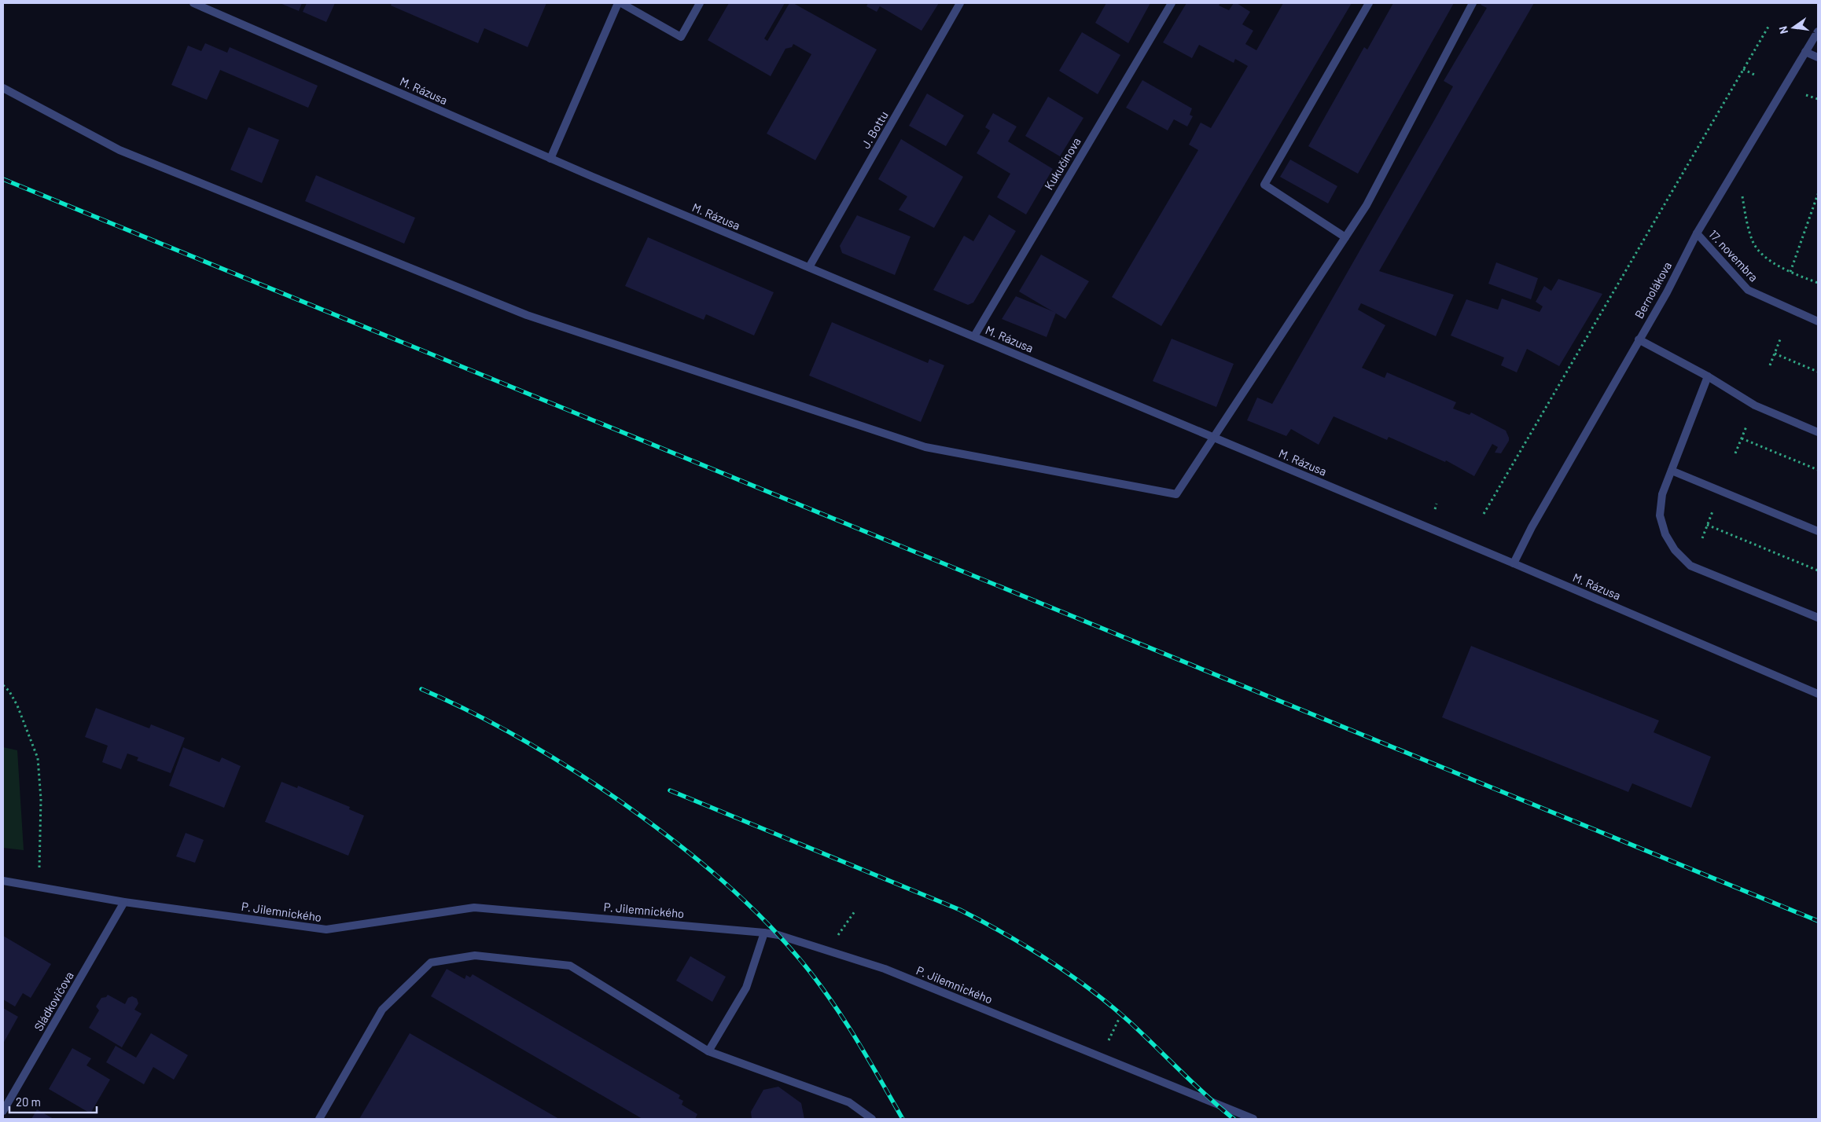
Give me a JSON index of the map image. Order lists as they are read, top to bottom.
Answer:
{
  "streets": {
    "street": [
      "M. Rázusa",
      "J. Bottu",
      "Kukučínova",
      "17. novembra",
      "Bernolákova",
      "P. Jilemnického",
      "Sládkovičova"
    ]
  },
  "crossings": [
    ["M. Rázusa", "J. Bottu"],
    ["M. Rázusa", "Kukučínova"],
    ["M. Rázusa", "Bernolákova"],
    ["17. novembra", "Bernolákova"],
    ["P. Jilemnického", "Sládkovičova"]
  ],
  "scale_bar": "20 m",
  "north": "left"
}
